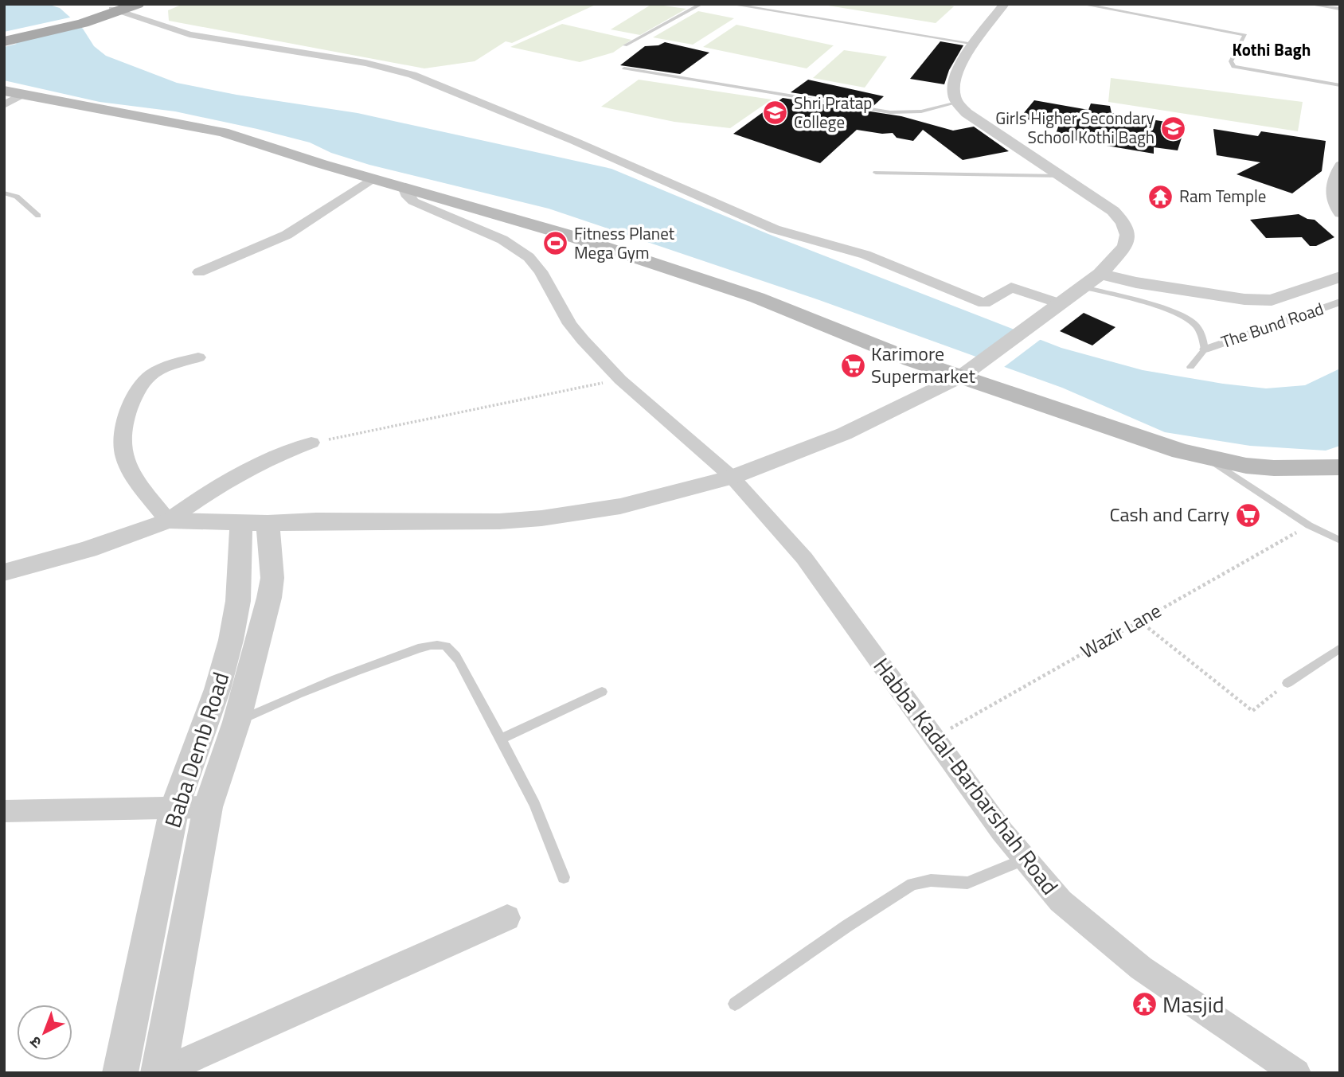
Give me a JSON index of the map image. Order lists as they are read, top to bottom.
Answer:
{
  "streets": {
    "street": ["The Bund Road", "Baba Demb Road", "Habba Kadal-Barbarshah Road"],
    "path": ["Wazir Lane"]
  },
  "crossings": [
    ["Wazir Lane", "Habba Kadal-Barbarshah Road"]
  ],
  "districts": ["Kothi Bagh"],
  "places": {
    "school or university": ["Shri Pratap College", "Girls Higher Secondary School Kothi Bagh"],
    "temple": ["Ram Temple", "Masjid"],
    "sports": ["Fitness Planet Mega Gym"],
    "supermarket": ["Karimore Supermarket", "Cash and Carry"]
  },
  "north": "bottom left"
}
